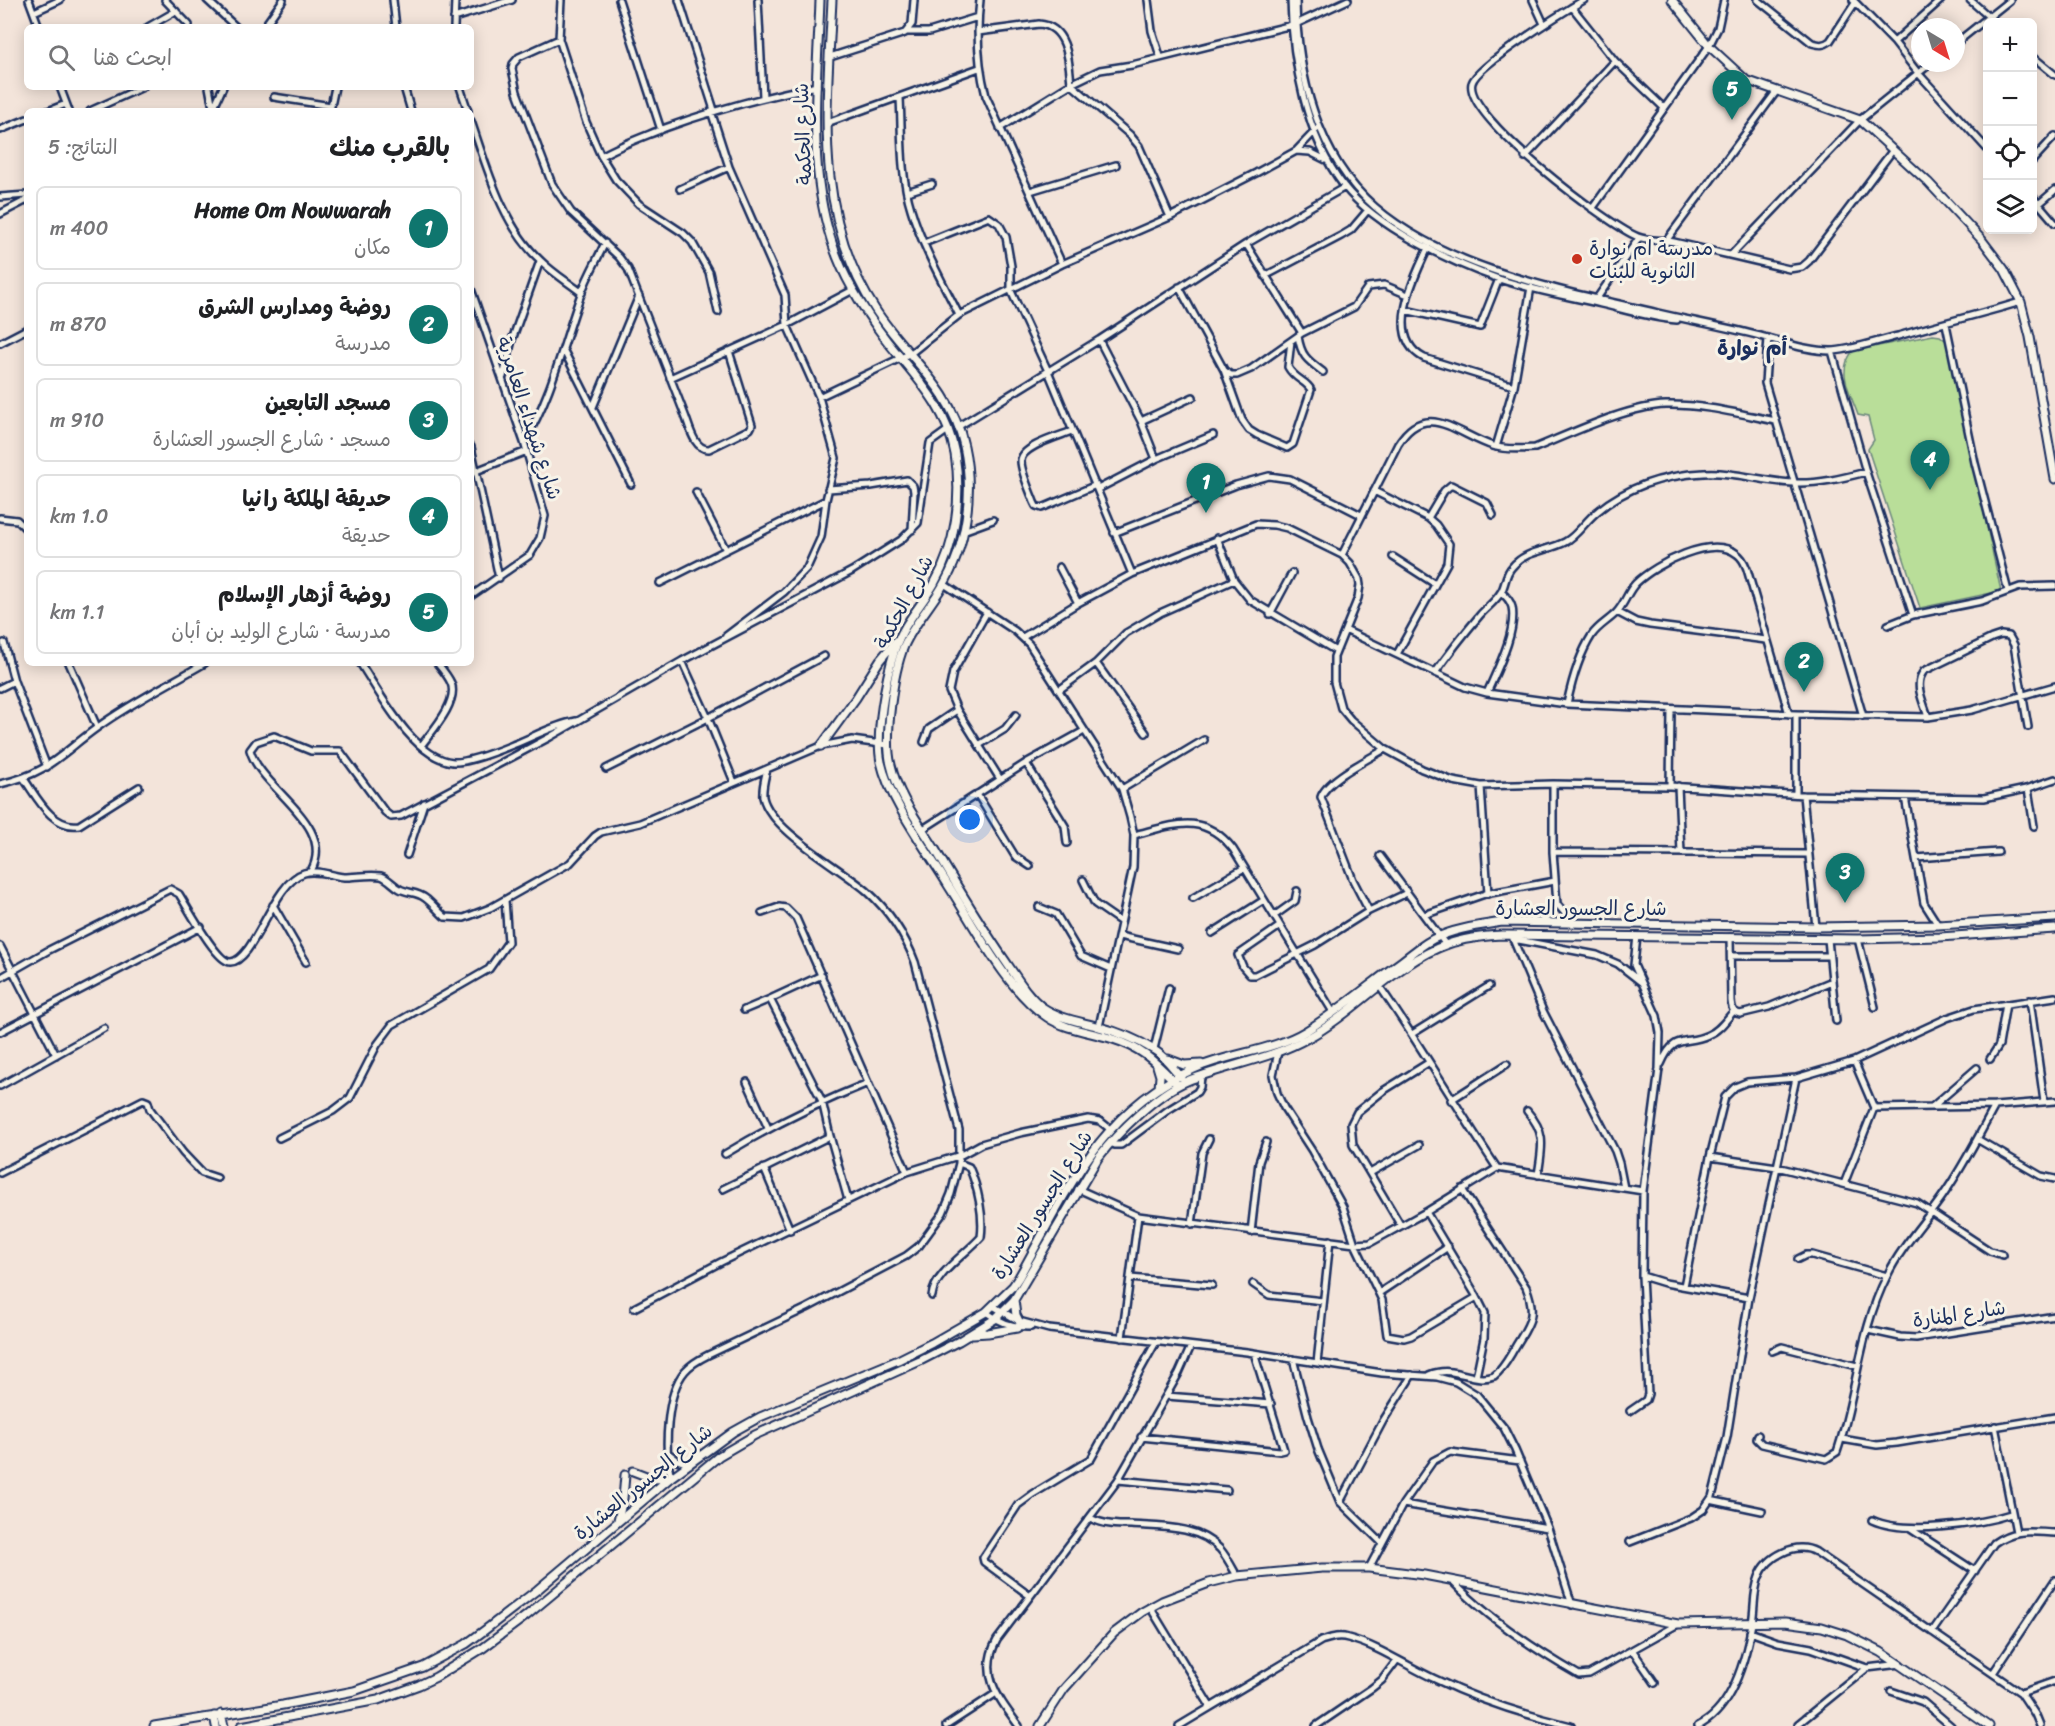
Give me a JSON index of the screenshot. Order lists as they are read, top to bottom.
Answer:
{
  "streets": {
    "main road": ["شارع الحكمة", "شارع الجسور العشارة"],
    "street": ["شارع شهداء العامرية", "شارع المنارة"]
  },
  "crossings": [
    ["شارع الحكمة", "شارع الجسور العشارة"]
  ],
  "districts": ["أم نوارة"],
  "places": ["مدرسة ام نوارة الثانوية للبنات"],
  "north": "bottom right",
  "page": {
    "map_buttons": ["+", "−"],
    "search": "ابحث هنا",
    "pins": [
      "5",
      "4",
      "1",
      "2",
      "3"
    ],
    "heading": ["بالقرب منك", "النتائج: 5"],
    "list": [
      {
        "mark": "1",
        "name": "Home Om Nowwarah",
        "note": "مكان",
        "value": "400 m"
      },
      {
        "mark": "2",
        "name": "روضة ومدارس الشرق",
        "note": "مدرسة",
        "value": "870 m"
      },
      {
        "mark": "3",
        "name": "مسجد التابعين",
        "note": "مسجد · شارع الجسور العشارة",
        "value": "910 m"
      },
      {
        "mark": "4",
        "name": "حديقة الملكة رانيا",
        "note": "حديقة",
        "value": "1.0 km"
      },
      {
        "mark": "5",
        "name": "روضة أزهار الإسلام",
        "note": "مدرسة · شارع الوليد بن أبان",
        "value": "1.1 km"
      }
    ]
  }
}
